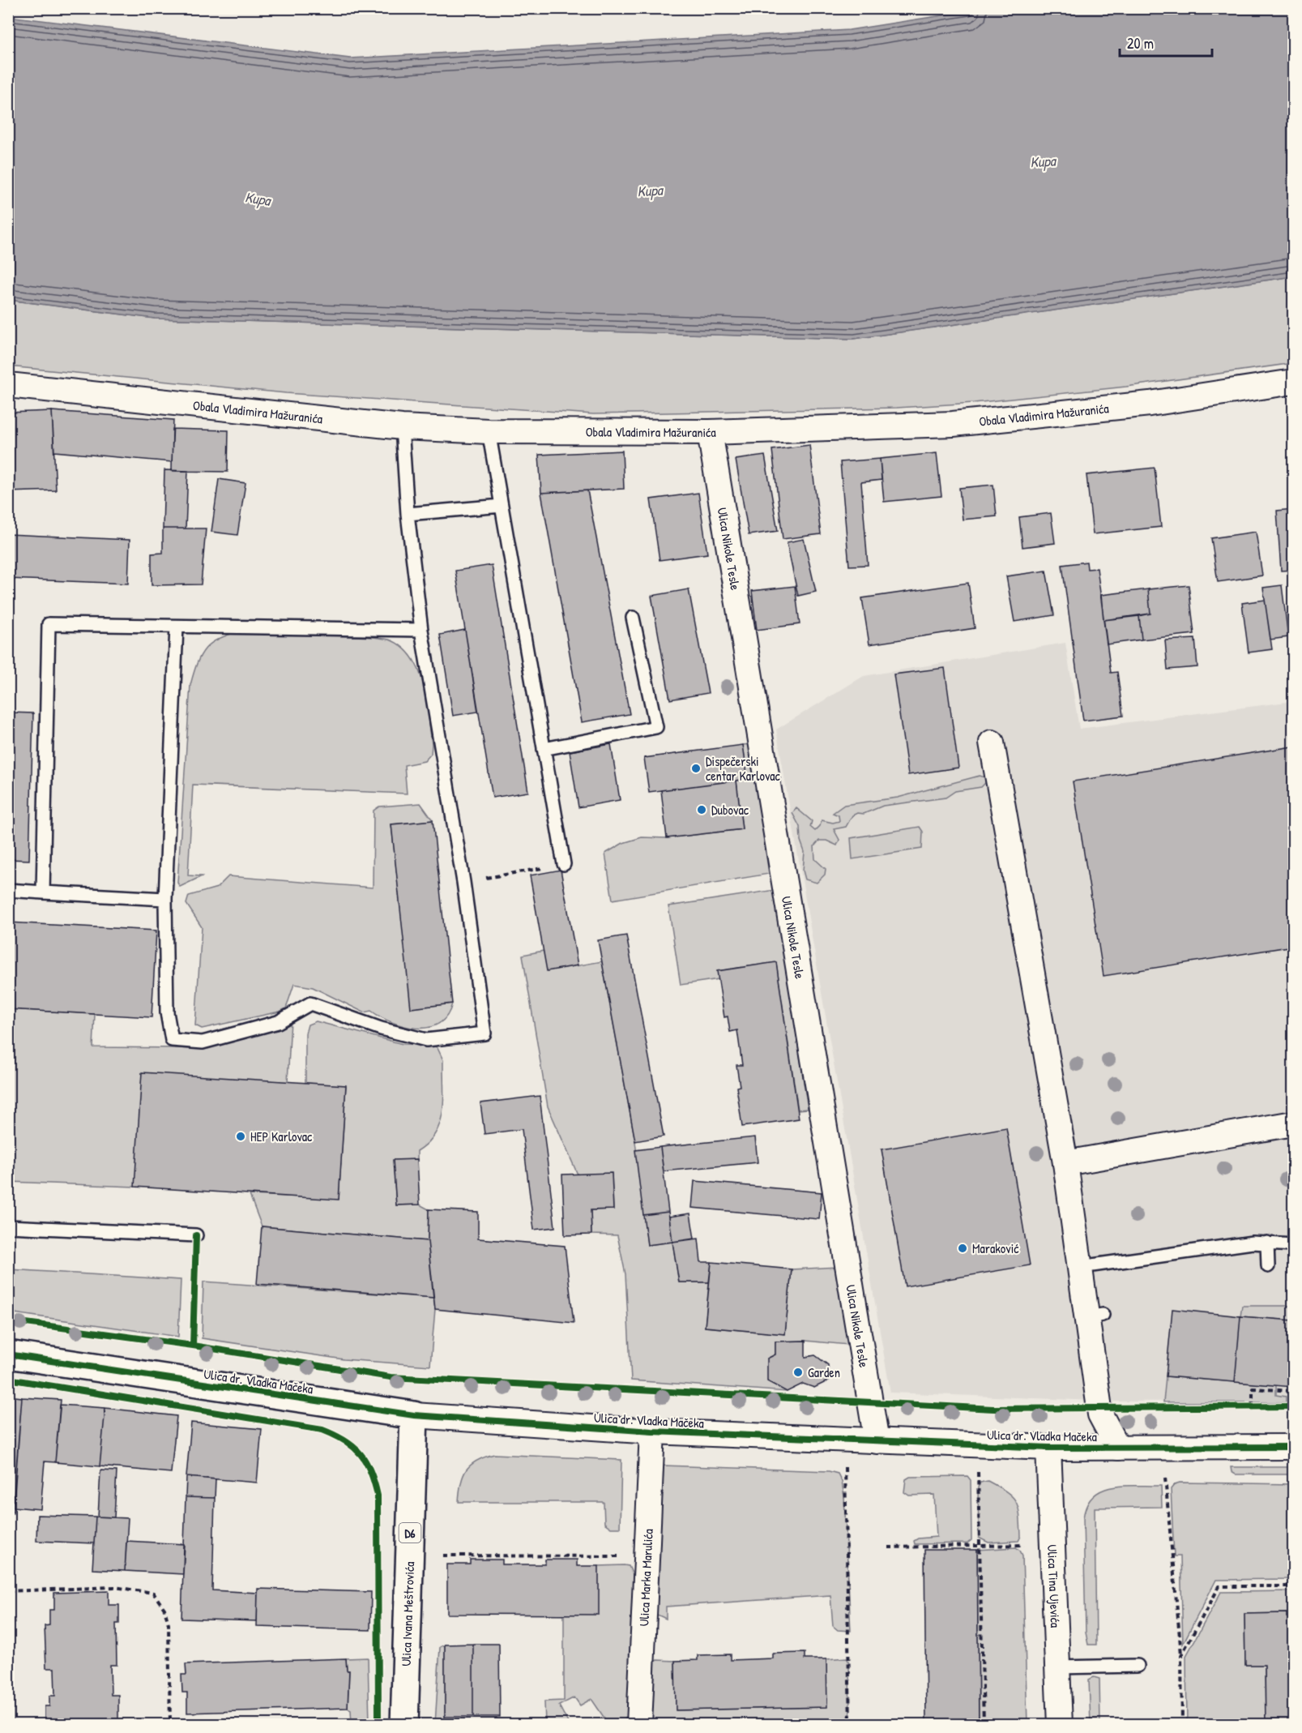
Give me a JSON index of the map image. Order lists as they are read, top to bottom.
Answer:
{
  "streets": {
    "main road": ["Ulica dr. Vladka Mačeka", "D6", "Ulica Ivana Meštrovića"],
    "street": [
      "Obala Vladimira Mažuranića",
      "Ulica Nikole Tesle",
      "Ulica Marka Marulića",
      "Ulica Tina Ujevića"
    ]
  },
  "crossings": [
    ["Obala Vladimira Mažuranića", "Ulica Nikole Tesle"],
    ["Ulica Nikole Tesle", "Ulica dr. Vladka Mačeka"],
    ["Ulica dr. Vladka Mačeka", "Ulica Marka Marulića"],
    ["Ulica dr. Vladka Mačeka", "Ulica Tina Ujevića"],
    ["Ulica dr. Vladka Mačeka", "Ulica Ivana Meštrovića"]
  ],
  "water": ["Kupa"],
  "places": [
    "Dispečerski centar Karlovac",
    "Dubovac",
    "HEP Karlovac",
    "Maraković",
    "Garden"
  ],
  "scale_bar": "20 m"
}
